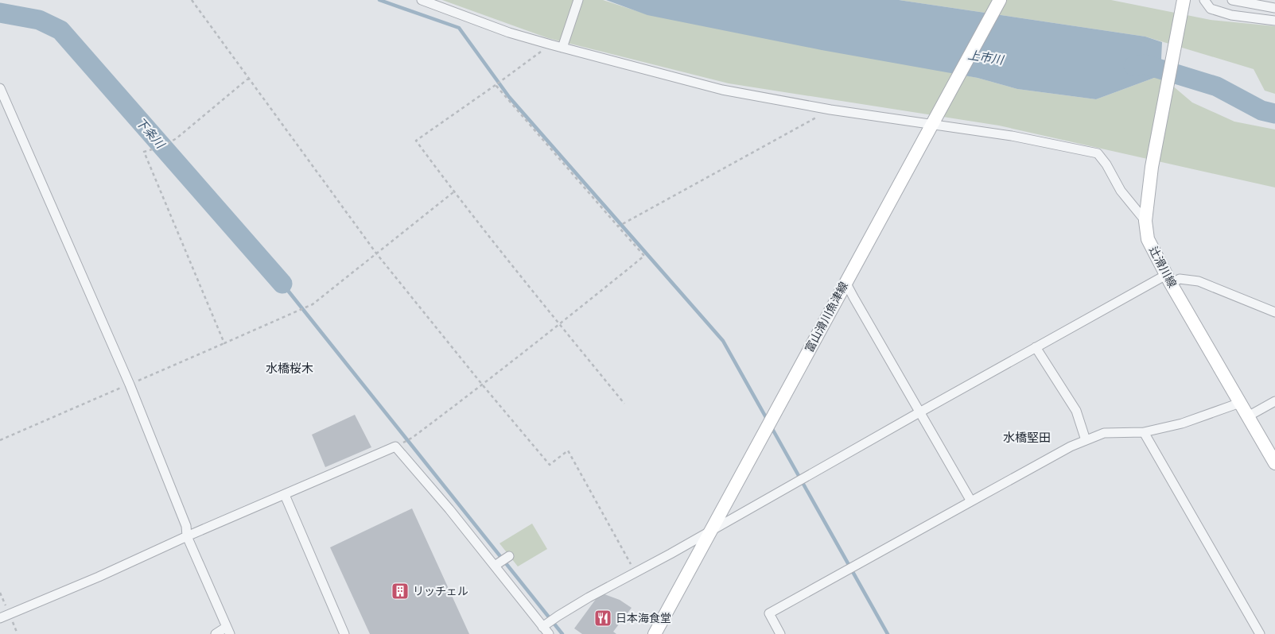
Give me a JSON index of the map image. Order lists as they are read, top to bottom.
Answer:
{
  "streets": {
    "main road": ["辻滑川線", "富山滑川魚津線"]
  },
  "districts": ["水橋桜木", "水橋堅田"],
  "water": ["上市川", "下条川"],
  "places": {
    "building": ["リッチェル"],
    "restaurant": ["日本海食堂"]
  }
}
